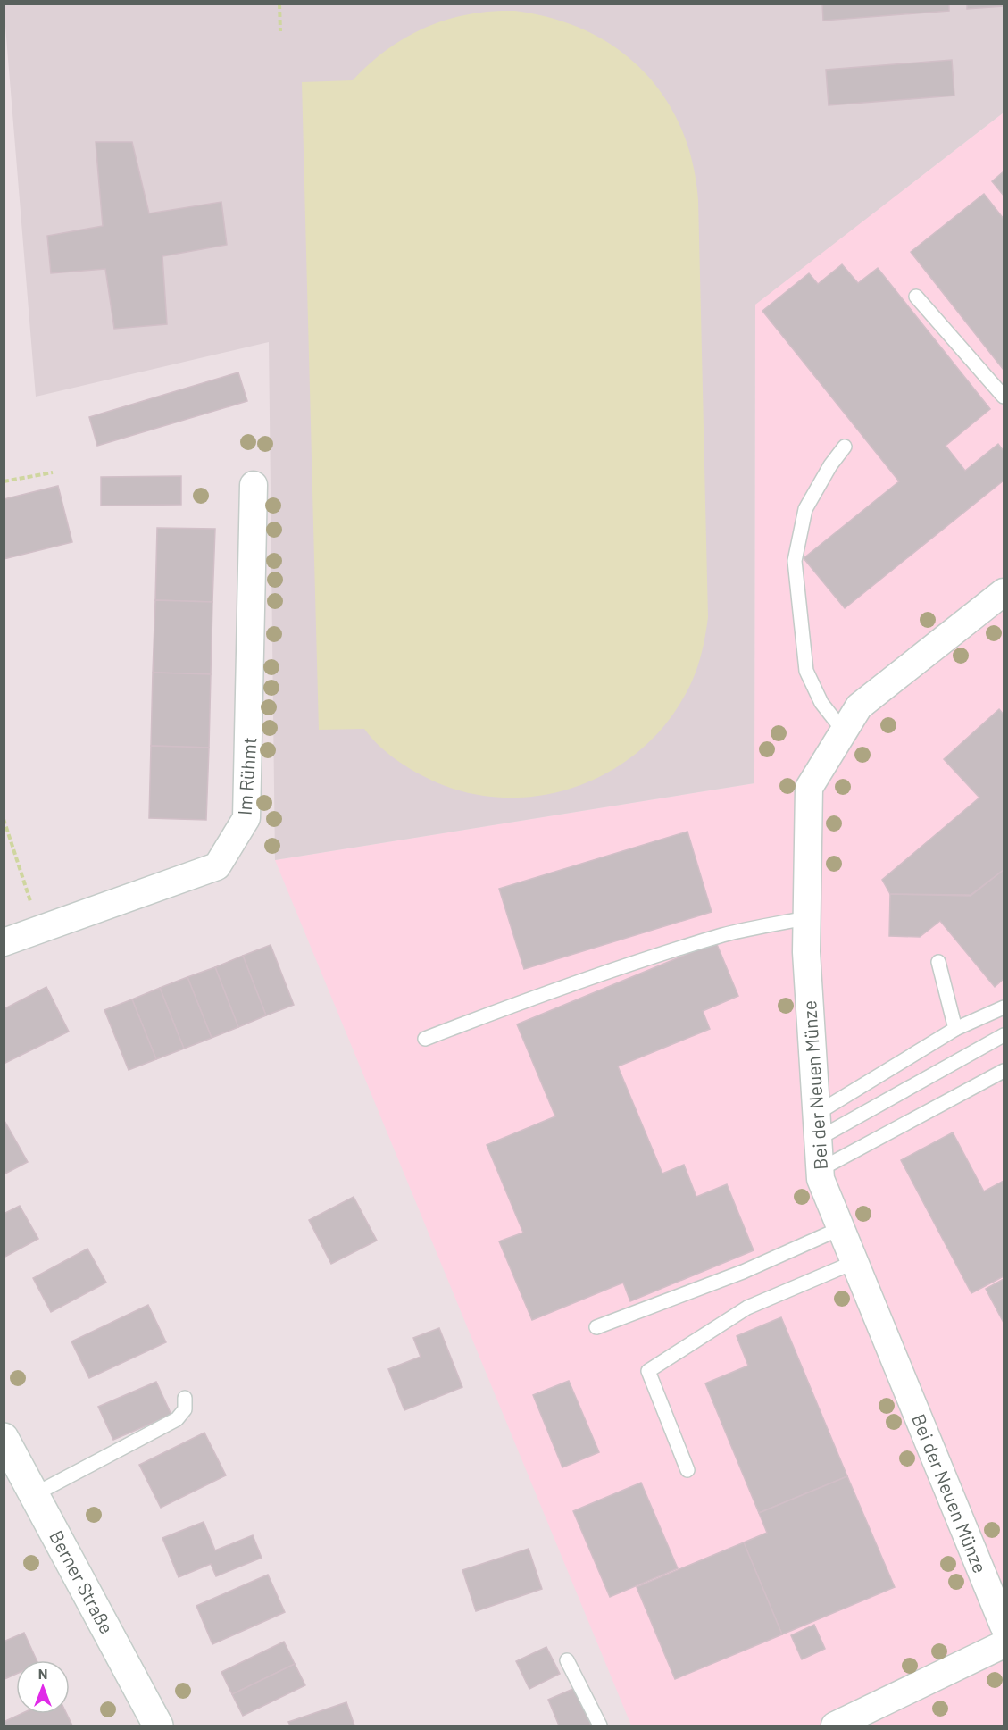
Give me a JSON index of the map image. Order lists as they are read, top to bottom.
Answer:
{
  "streets": {
    "main road": ["Berner Straße"],
    "street": ["Im Rühmt", "Bei der Neuen Münze"]
  },
  "north": "top"
}
